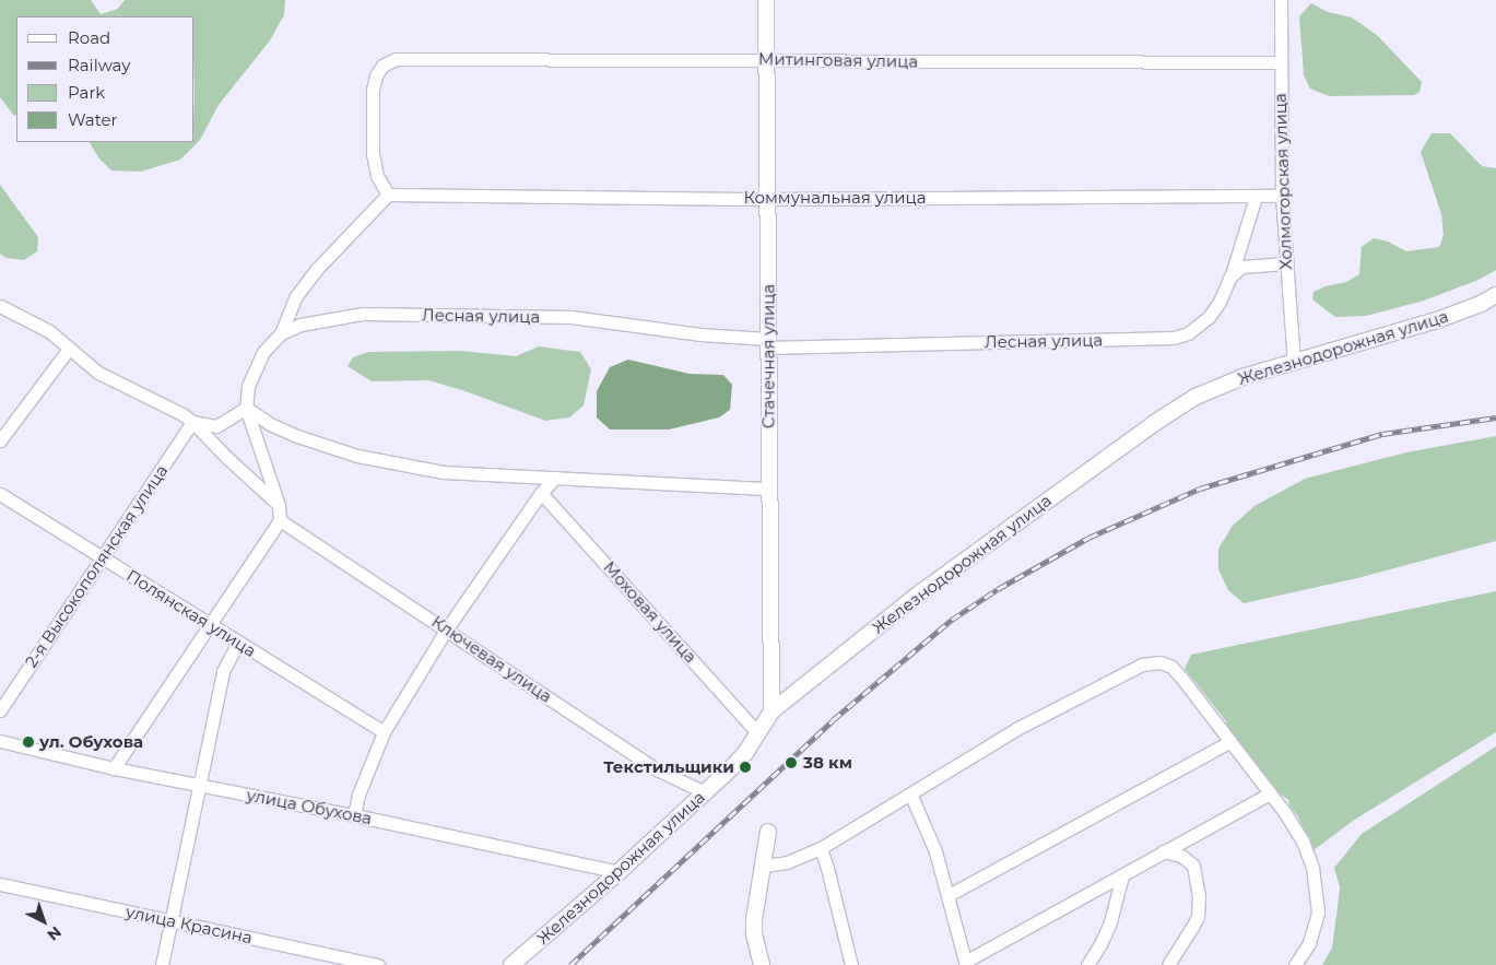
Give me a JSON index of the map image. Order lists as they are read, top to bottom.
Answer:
{
  "streets": {
    "street": [
      "Митинговая улица",
      "Холмогорская улица",
      "Коммунальная улица",
      "Лесная улица",
      "Железнодорожная улица",
      "Стачечная улица",
      "2-я Высокополянская улица",
      "Моховая улица",
      "Полянская улица",
      "Ключевая улица",
      "улица Обухова",
      "улица Красина"
    ]
  },
  "crossings": [
    ["Митинговая улица", "Холмогорская улица"],
    ["Митинговая улица", "Коммунальная улица"],
    ["Митинговая улица", "Стачечная улица"],
    ["Холмогорская улица", "Коммунальная улица"],
    ["Холмогорская улица", "Железнодорожная улица"],
    ["Коммунальная улица", "Лесная улица"],
    ["Коммунальная улица", "Стачечная улица"],
    ["Лесная улица", "Стачечная улица"],
    ["Лесная улица", "Ключевая улица"],
    ["Железнодорожная улица", "Стачечная улица"],
    ["Железнодорожная улица", "Моховая улица"],
    ["Железнодорожная улица", "Ключевая улица"],
    ["Железнодорожная улица", "улица Обухова"],
    ["2-я Высокополянская улица", "Полянская улица"]
  ],
  "places": ["ул. Обухова", "38 км", "Текстильщики"],
  "legend": [
    "Road",
    "Railway",
    "Park",
    "Water"
  ],
  "north": "bottom right"
}
